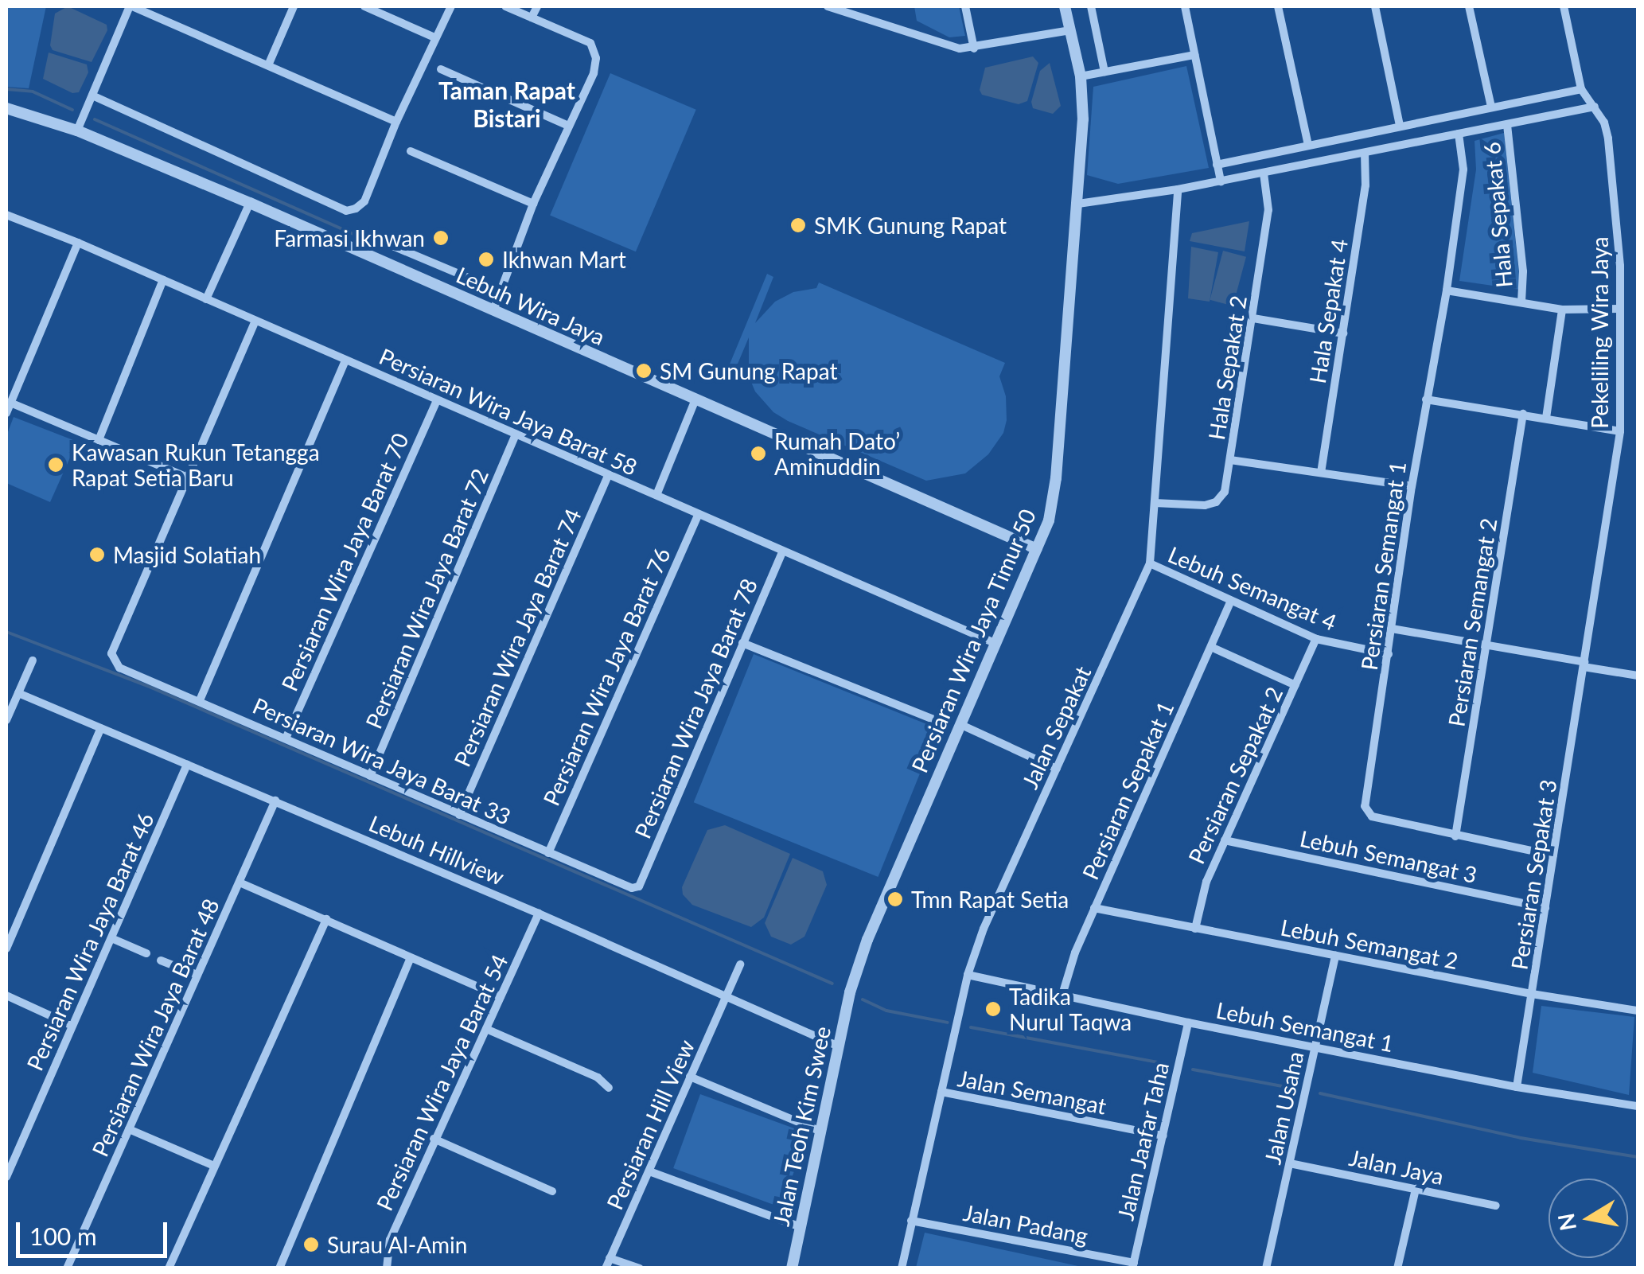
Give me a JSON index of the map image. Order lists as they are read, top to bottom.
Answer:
{
  "streets": {
    "street": [
      "Hala Sepakat 6",
      "Lebuh Wira Jaya",
      "Hala Sepakat 4",
      "Pekeliling Wira Jaya",
      "Hala Sepakat 2",
      "Persiaran Wira Jaya Barat 58",
      "Persiaran Wira Jaya Barat 70",
      "Persiaran Semangat 1",
      "Lebuh Semangat 4",
      "Persiaran Wira Jaya Barat 72",
      "Persiaran Semangat 2",
      "Persiaran Wira Jaya Barat 74",
      "Persiaran Wira Jaya Timur 50",
      "Persiaran Wira Jaya Barat 76",
      "Persiaran Wira Jaya Barat 78",
      "Jalan Sepakat",
      "Persiaran Wira Jaya Barat 33",
      "Persiaran Sepakat 2",
      "Persiaran Sepakat 1",
      "Lebuh Hillview",
      "Lebuh Semangat 3",
      "Persiaran Sepakat 3",
      "Persiaran Wira Jaya Barat 46",
      "Lebuh Semangat 2",
      "Lebuh Semangat 1",
      "Persiaran Wira Jaya Barat 48",
      "Persiaran Wira Jaya Barat 54",
      "Jalan Semangat",
      "Jalan Usaha",
      "Persiaran Hill View",
      "Jalan Teoh Kim Swee",
      "Jalan Jaafar Taha",
      "Jalan Jaya",
      "Jalan Padang"
    ]
  },
  "crossings": [
    ["Lebuh Wira Jaya", "Persiaran Wira Jaya Timur 50"],
    ["Pekeliling Wira Jaya", "Persiaran Sepakat 3"],
    ["Hala Sepakat 2", "Jalan Sepakat"],
    ["Persiaran Wira Jaya Barat 58", "Persiaran Wira Jaya Barat 70"],
    ["Persiaran Wira Jaya Barat 58", "Persiaran Wira Jaya Barat 72"],
    ["Persiaran Wira Jaya Barat 58", "Persiaran Wira Jaya Barat 74"],
    ["Persiaran Wira Jaya Barat 58", "Persiaran Wira Jaya Timur 50"],
    ["Persiaran Wira Jaya Barat 58", "Persiaran Wira Jaya Barat 76"],
    ["Persiaran Wira Jaya Barat 58", "Persiaran Wira Jaya Barat 78"],
    ["Persiaran Wira Jaya Barat 70", "Persiaran Wira Jaya Barat 33"],
    ["Persiaran Semangat 1", "Lebuh Semangat 4"],
    ["Persiaran Semangat 1", "Persiaran Semangat 2"],
    ["Persiaran Semangat 1", "Persiaran Sepakat 3"],
    ["Lebuh Semangat 4", "Jalan Sepakat"],
    ["Lebuh Semangat 4", "Persiaran Sepakat 2"],
    ["Lebuh Semangat 4", "Persiaran Sepakat 1"],
    ["Persiaran Wira Jaya Barat 72", "Persiaran Wira Jaya Barat 33"],
    ["Persiaran Wira Jaya Barat 74", "Persiaran Wira Jaya Barat 33"],
    ["Persiaran Wira Jaya Timur 50", "Jalan Teoh Kim Swee"],
    ["Persiaran Wira Jaya Barat 76", "Persiaran Wira Jaya Barat 33"],
    ["Persiaran Wira Jaya Barat 78", "Persiaran Wira Jaya Barat 33"],
    ["Jalan Sepakat", "Lebuh Semangat 1"],
    ["Jalan Sepakat", "Jalan Semangat"],
    ["Jalan Sepakat", "Jalan Padang"],
    ["Persiaran Sepakat 2", "Lebuh Semangat 3"],
    ["Persiaran Sepakat 2", "Lebuh Semangat 2"],
    ["Persiaran Sepakat 1", "Lebuh Semangat 2"],
    ["Persiaran Sepakat 1", "Lebuh Semangat 1"],
    ["Lebuh Hillview", "Persiaran Wira Jaya Barat 46"],
    ["Lebuh Hillview", "Persiaran Wira Jaya Barat 48"],
    ["Lebuh Hillview", "Persiaran Wira Jaya Barat 54"],
    ["Lebuh Hillview", "Persiaran Hill View"],
    ["Lebuh Hillview", "Jalan Teoh Kim Swee"],
    ["Lebuh Semangat 3", "Persiaran Sepakat 3"],
    ["Persiaran Sepakat 3", "Lebuh Semangat 2"],
    ["Persiaran Sepakat 3", "Lebuh Semangat 1"],
    ["Lebuh Semangat 2", "Jalan Usaha"],
    ["Lebuh Semangat 1", "Jalan Usaha"],
    ["Lebuh Semangat 1", "Jalan Jaafar Taha"],
    ["Jalan Semangat", "Jalan Jaafar Taha"],
    ["Jalan Usaha", "Jalan Jaya"],
    ["Jalan Jaafar Taha", "Jalan Padang"]
  ],
  "districts": ["Taman Rapat Bistari"],
  "places": [
    "SMK Gunung Rapat",
    "Farmasi Ikhwan",
    "Ikhwan Mart",
    "SM Gunung Rapat",
    "Rumah Dato’ Aminuddin",
    "Kawasan Rukun Tetangga Rapat Setia Baru",
    "Masjid Solatiah",
    "Tmn Rapat Setia",
    "Tadika Nurul Taqwa",
    "Surau Al-Amin"
  ],
  "scale_bar": "100 m",
  "north": "left"
}
